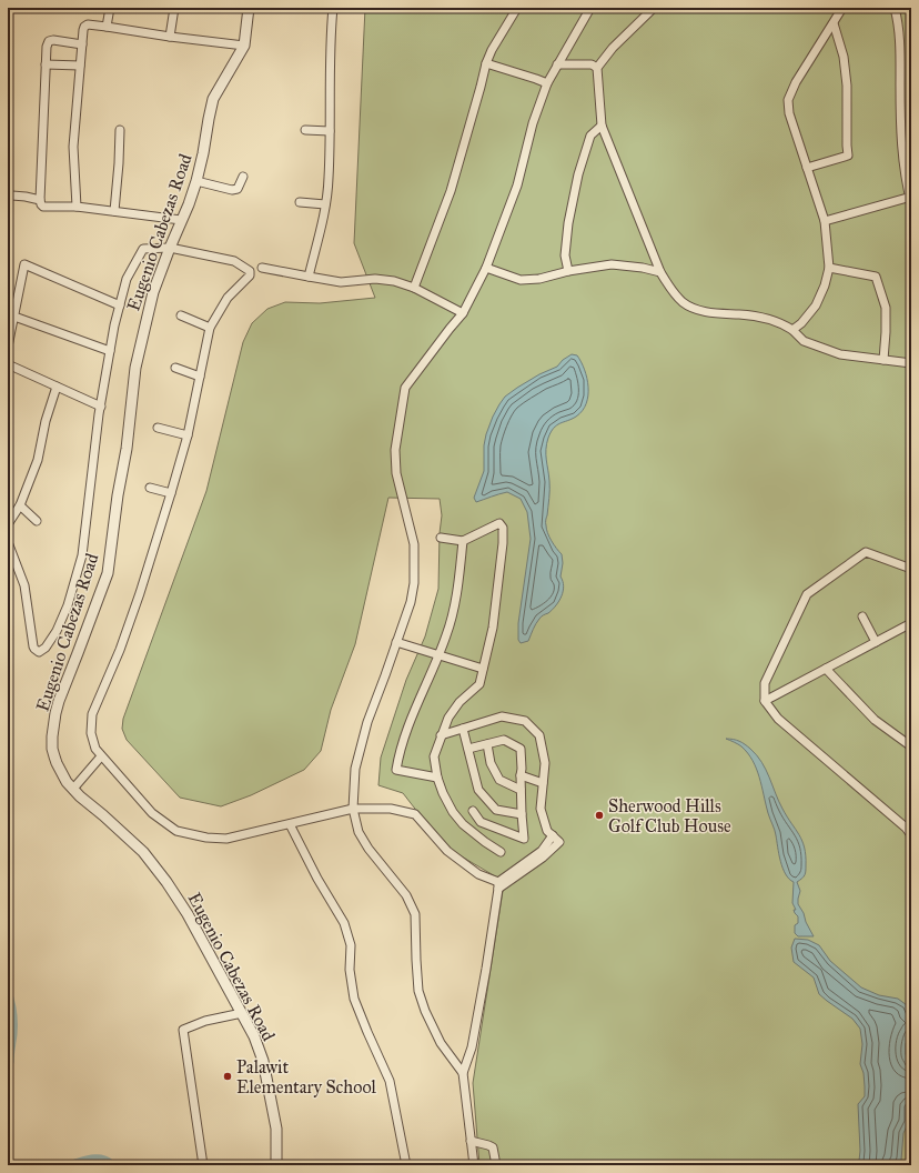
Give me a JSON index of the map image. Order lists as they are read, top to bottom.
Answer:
{
  "streets": {
    "street": ["Eugenio Cabezas Road"]
  },
  "places": ["Sherwood Hills Golf Club House", "Palawit Elementary School"]
}
